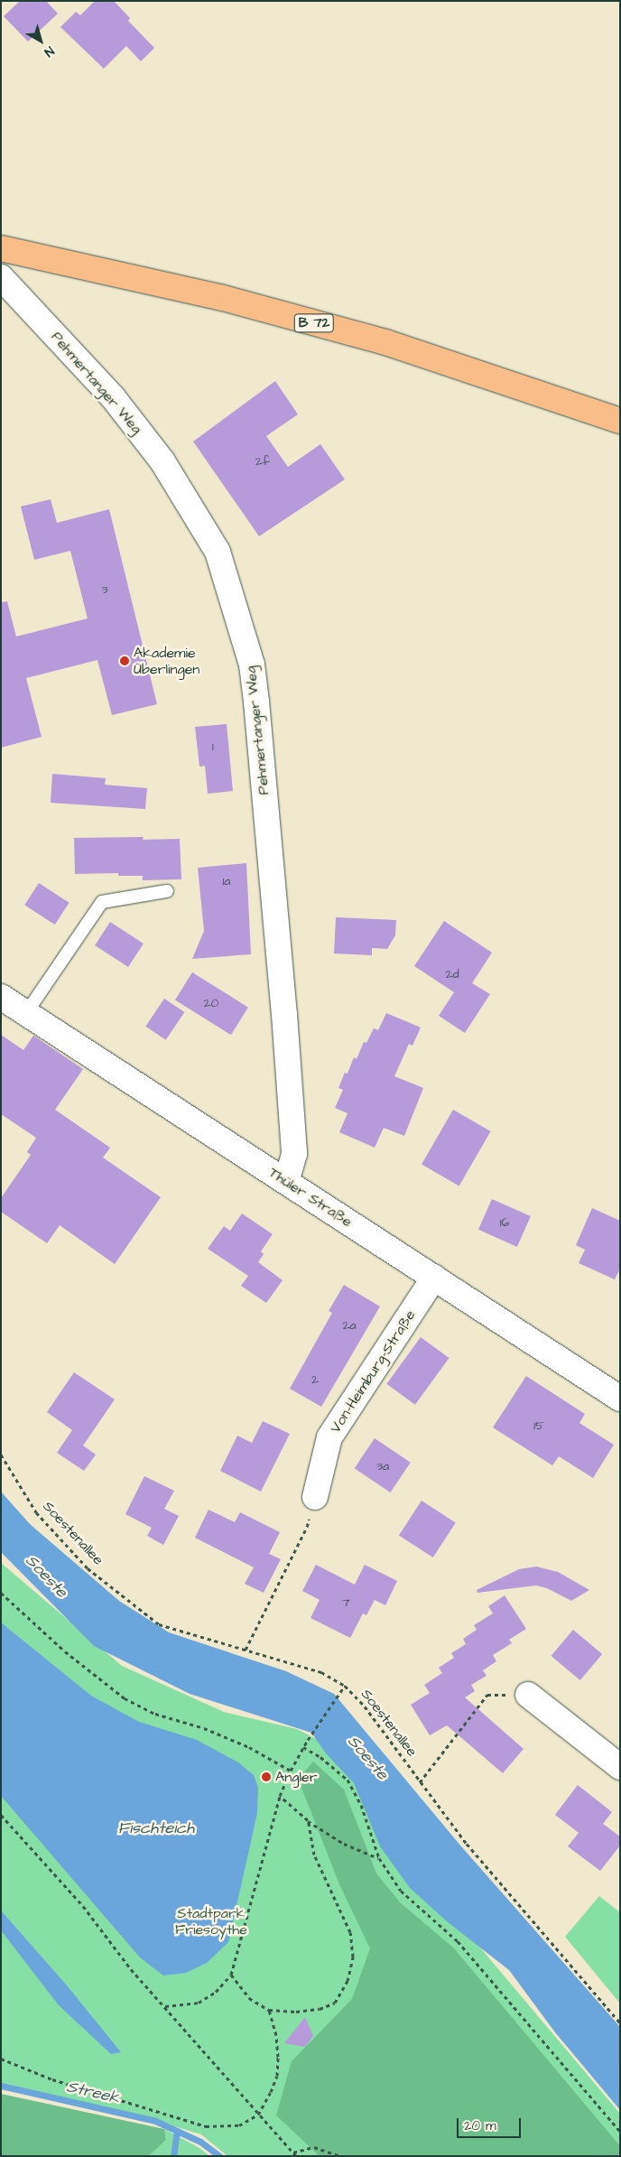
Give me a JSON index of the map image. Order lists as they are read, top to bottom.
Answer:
{
  "streets": {
    "highway": ["B 72"],
    "street": ["Pehmertanger Weg", "Thüler Straße", "Von-Heimburg-Straße"],
    "path": ["Soestenallee"]
  },
  "crossings": [
    ["Pehmertanger Weg", "Thüler Straße"],
    ["Thüler Straße", "Von-Heimburg-Straße"]
  ],
  "water": ["Soeste", "Fischteich", "Streek"],
  "parks": ["Stadtpark Friesoythe"],
  "places": ["Akademie Überlingen", "Angler"],
  "house_numbers": [
    "2f",
    "3",
    "1",
    "1a",
    "2d",
    "20",
    "16",
    "2a",
    "2",
    "15",
    "3a",
    "7"
  ],
  "scale_bar": "20 m",
  "north": "bottom right"
}
